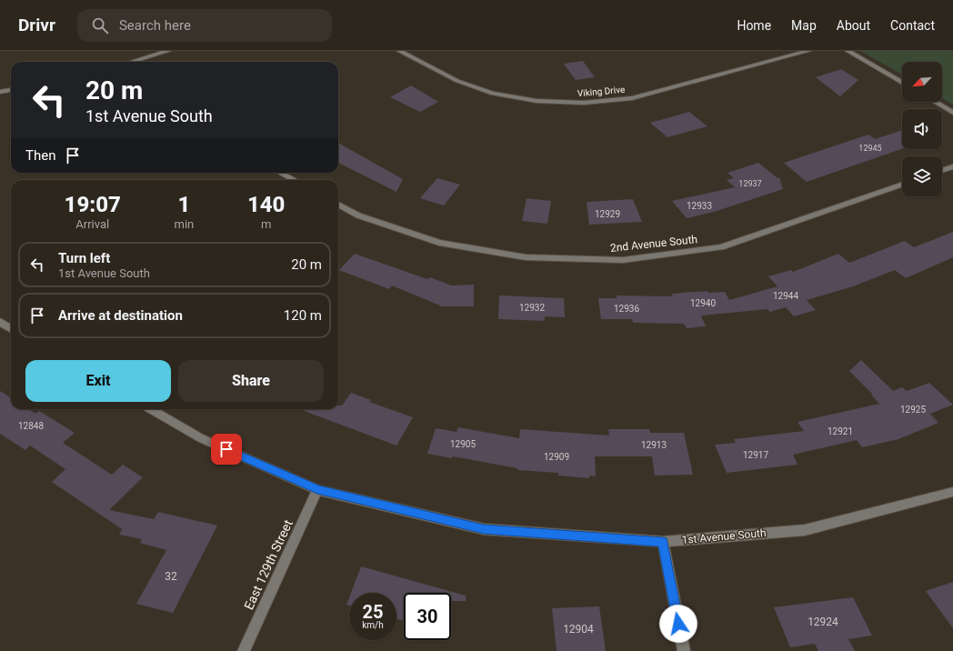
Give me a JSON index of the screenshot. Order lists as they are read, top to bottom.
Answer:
{
  "streets": {
    "street": [
      "Viking Drive",
      "2nd Avenue South",
      "1st Avenue South",
      "East 129th Street"
    ]
  },
  "crossings": [
    ["1st Avenue South", "East 129th Street"]
  ],
  "house_numbers": [
    "12945",
    "12937",
    "12933",
    "12929",
    "12944",
    "12940",
    "12932",
    "12936",
    "12925",
    "12848",
    "12921",
    "12905",
    "12913",
    "12917",
    "12909",
    "32",
    "12924",
    "12904"
  ],
  "north": "bottom left",
  "page": {
    "header": "Drivr",
    "search": "Search here",
    "nav": [
      "Home",
      "Map",
      "About",
      "Contact"
    ],
    "turn": ["20 m", "1st Avenue South"],
    "then": "Then",
    "eta": [
      "19:07",
      "Arrival",
      "1",
      "min",
      "140",
      "m"
    ],
    "list": [
      {
        "name": "Turn left",
        "note": "1st Avenue South",
        "value": "20 m"
      },
      {
        "name": "Arrive at destination",
        "value": "120 m"
      }
    ],
    "buttons": ["Exit", "Share"],
    "speed": "25 km/h",
    "limit": "30"
  }
}
